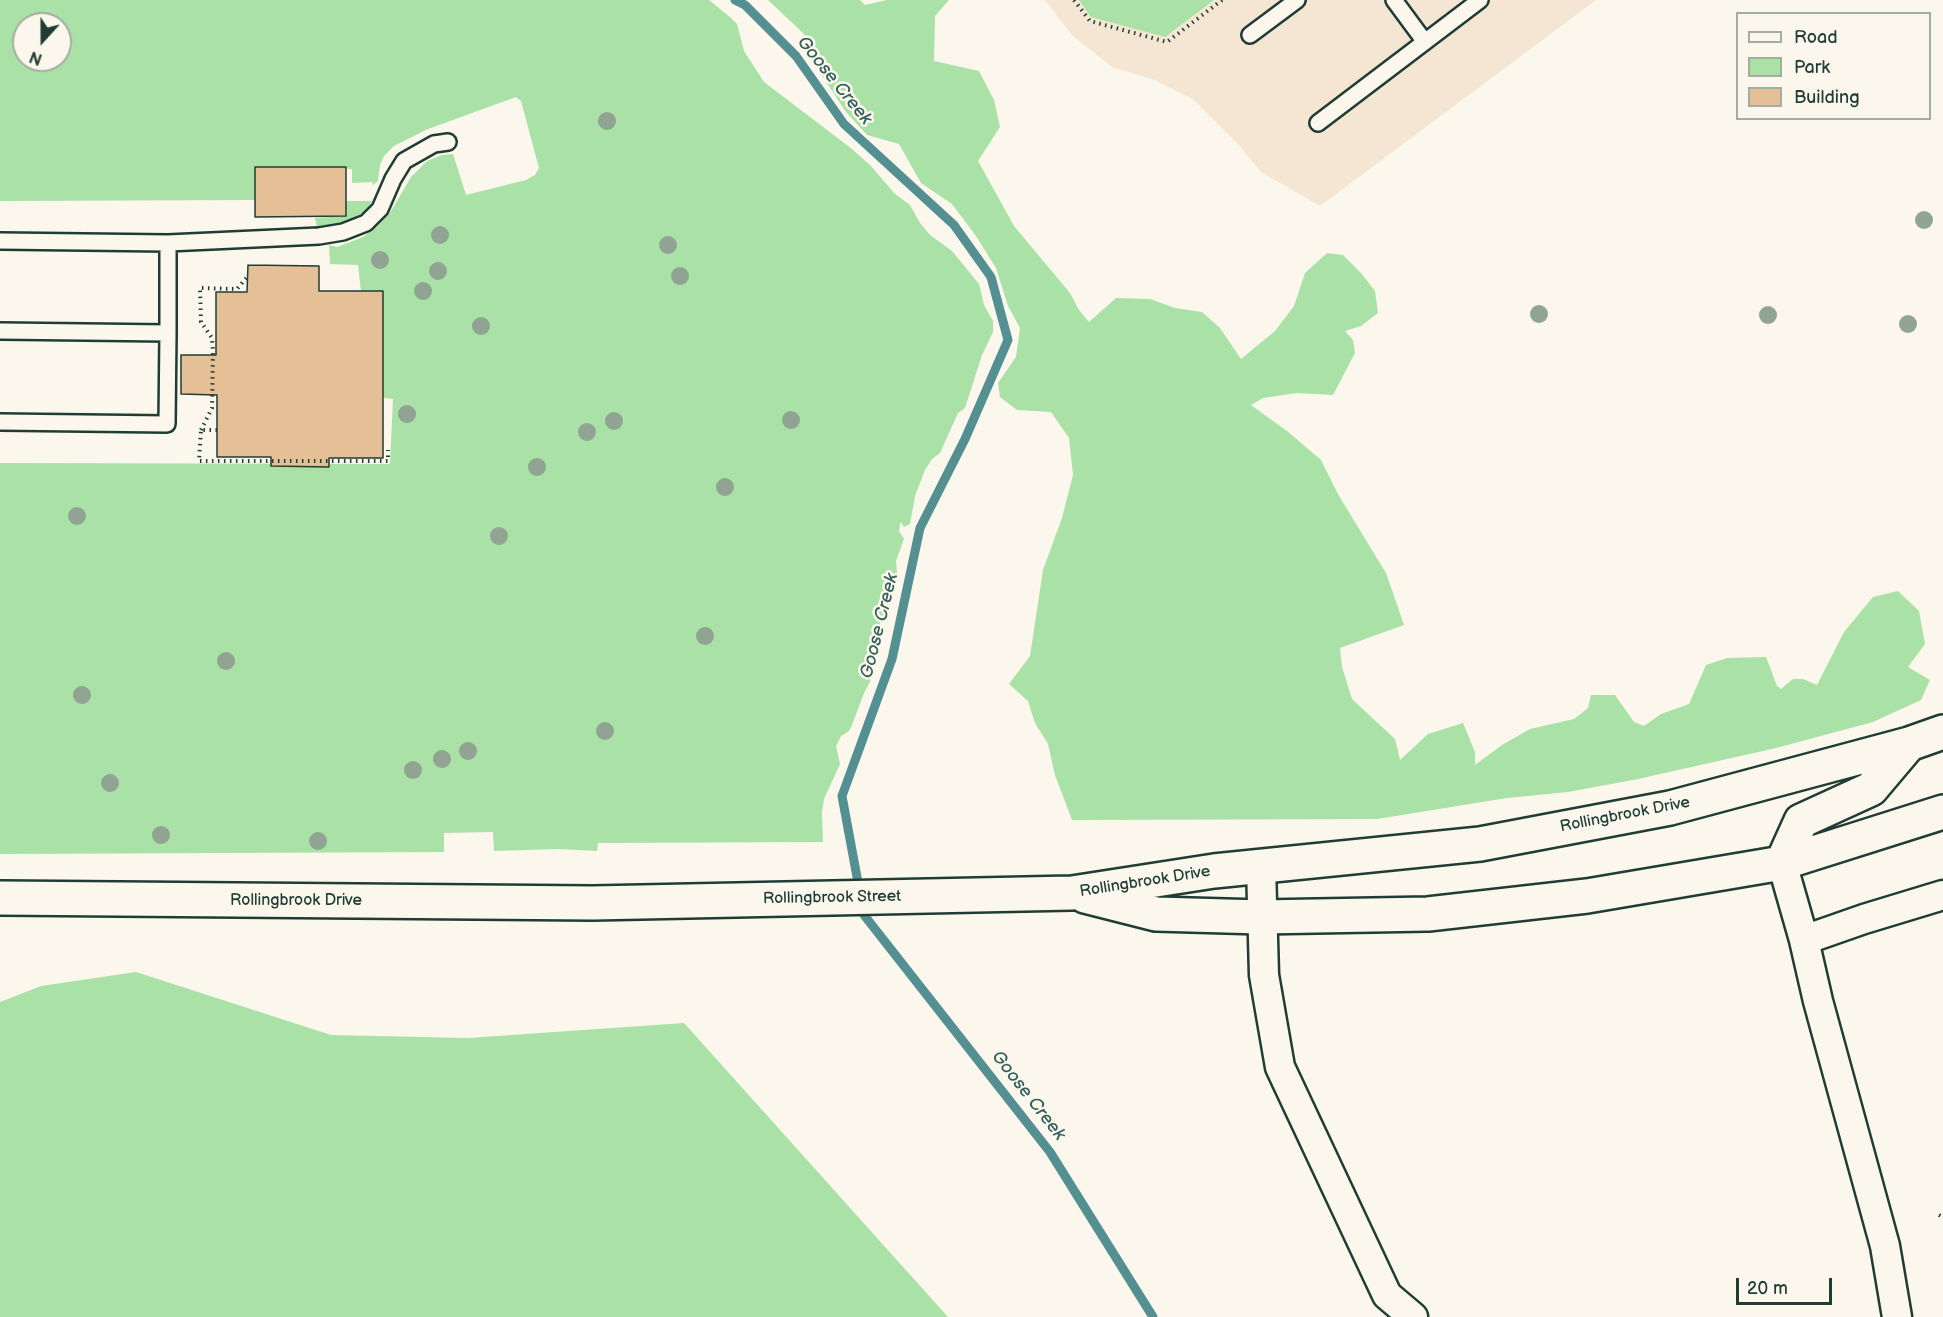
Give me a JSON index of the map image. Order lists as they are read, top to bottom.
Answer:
{
  "streets": {
    "main road": ["Rollingbrook Drive", "Rollingbrook Street"]
  },
  "crossings": [
    ["Rollingbrook Drive", "Rollingbrook Street"]
  ],
  "water": ["Goose Creek"],
  "legend": ["Road", "Park", "Building"],
  "scale_bar": "20 m",
  "north": "bottom"
}
